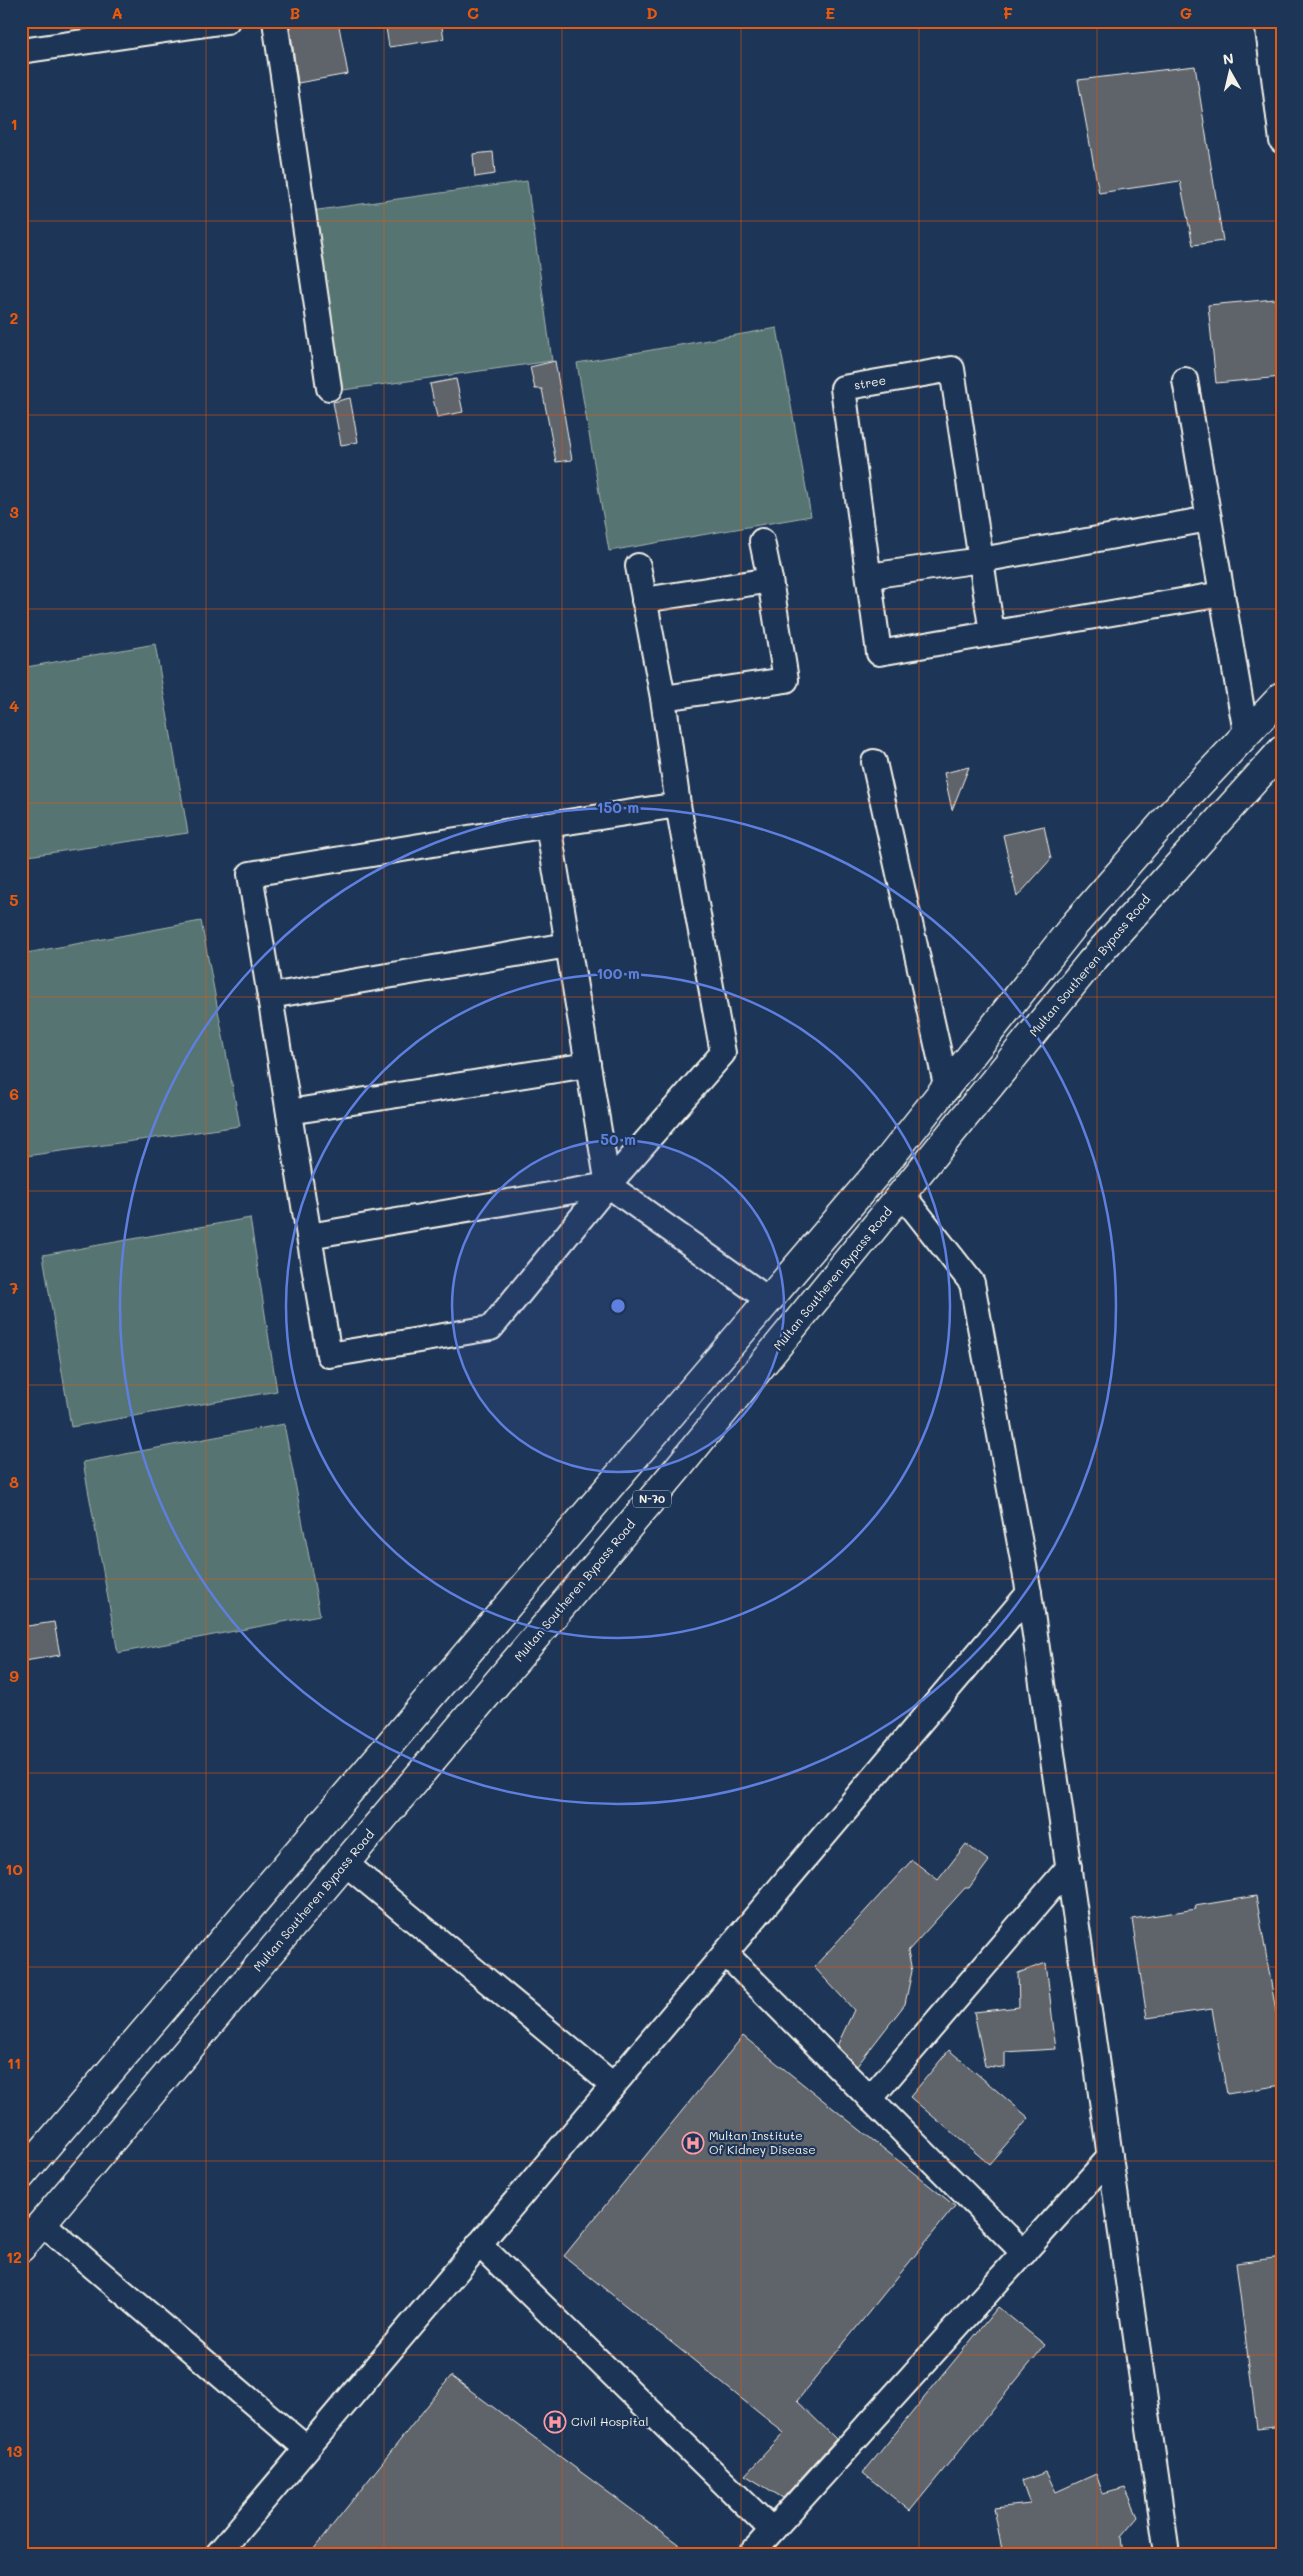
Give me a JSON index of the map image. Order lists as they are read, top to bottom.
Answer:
{
  "streets": {
    "highway": ["Multan Southeren Bypass Road", "N-70"],
    "street": ["stree"]
  },
  "places": {
    "hospital": ["Multan Institute Of Kidney Disease", "Civil Hospital"]
  },
  "north": "top",
  "grid": {
    "columns": [
      "A",
      "B",
      "C",
      "D",
      "E",
      "F",
      "G"
    ],
    "rows": [
      "1",
      "2",
      "3",
      "4",
      "5",
      "6",
      "7",
      "8",
      "9",
      "10",
      "11",
      "12",
      "13"
    ]
  },
  "rings": ["150 m", "100 m", "50 m"]
}
